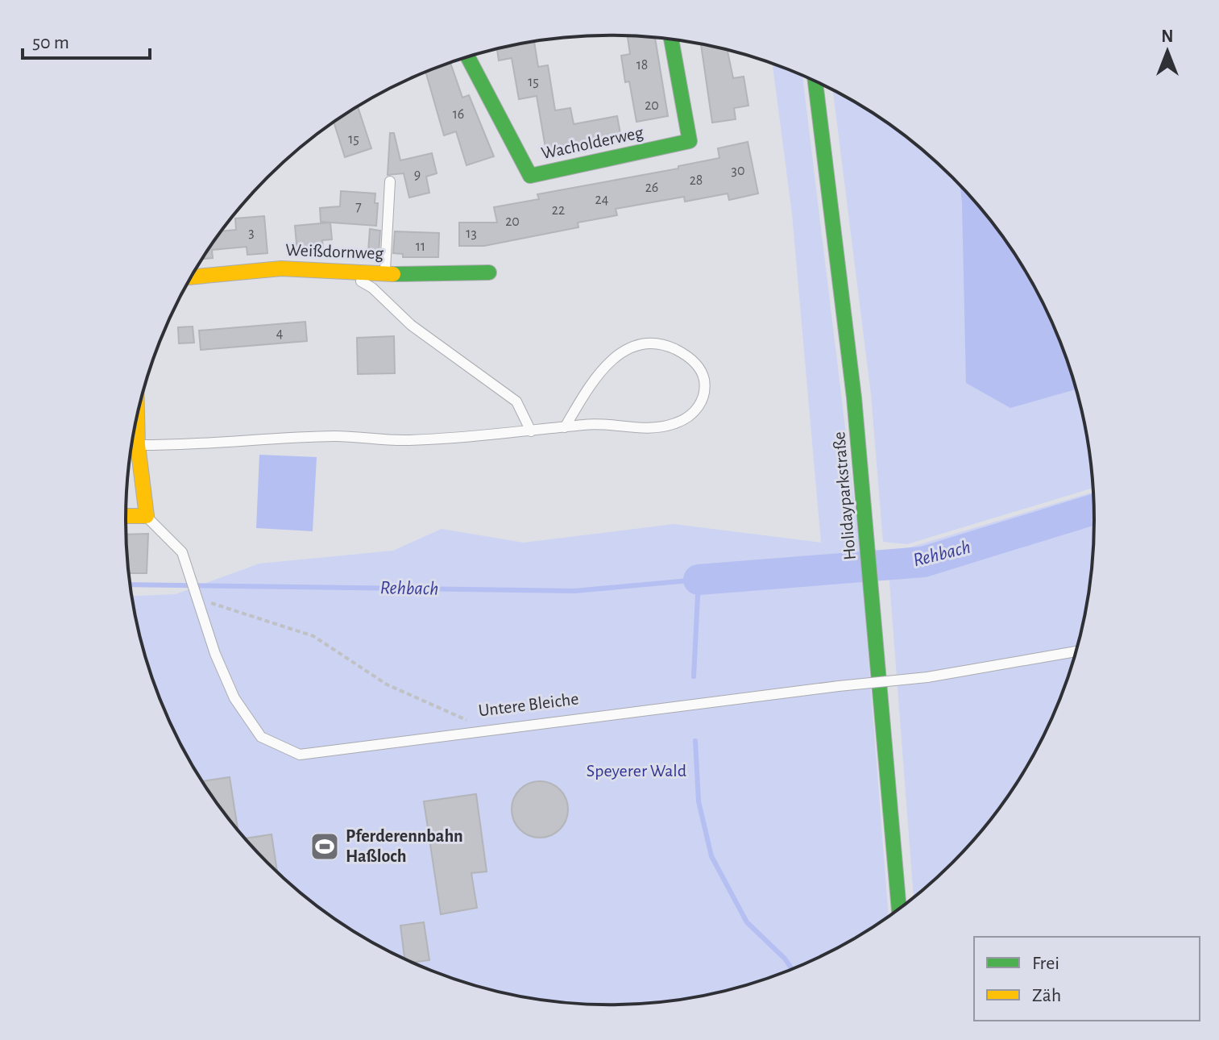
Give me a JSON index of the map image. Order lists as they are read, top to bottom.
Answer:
{
  "streets": {
    "street": ["Wacholderweg", "Weißdornweg", "Holidayparkstraße"],
    "lane": ["Untere Bleiche"]
  },
  "water": ["Rehbach"],
  "parks": ["Speyerer Wald"],
  "places": {
    "sports": ["Pferderennbahn Haßloch"]
  },
  "house_numbers": [
    "18",
    "15",
    "20",
    "16",
    "15",
    "30",
    "9",
    "28",
    "26",
    "24",
    "7",
    "22",
    "20",
    "3",
    "13",
    "11",
    "4"
  ],
  "legend": ["Frei", "Zäh"],
  "scale_bar": "50 m",
  "north": "top"
}
